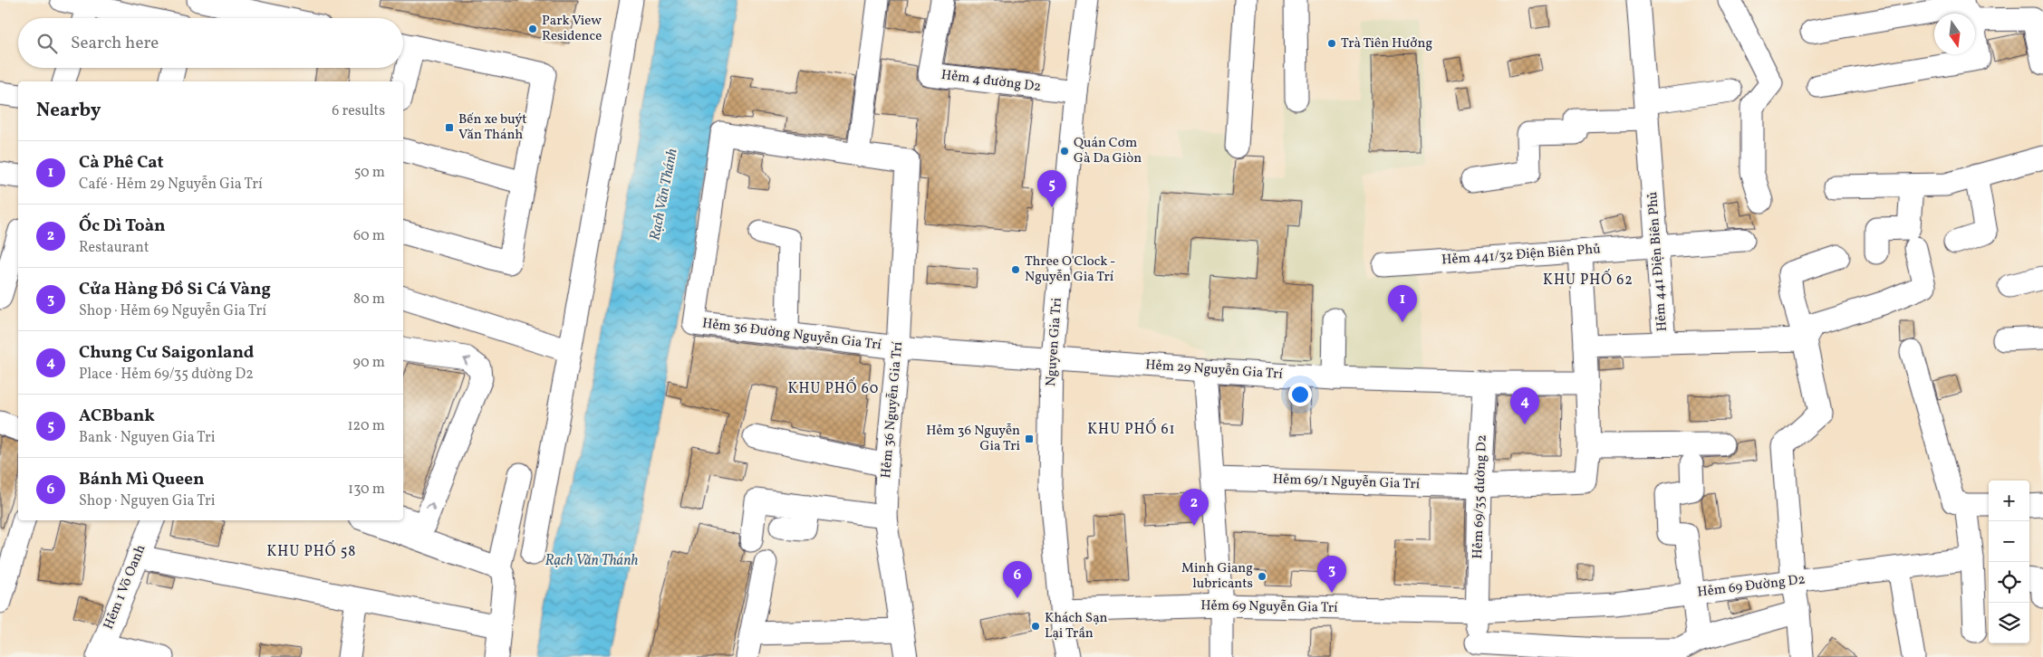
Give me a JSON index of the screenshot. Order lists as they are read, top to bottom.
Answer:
{
  "streets": {
    "street": [
      "Hẻm 4 đường D2",
      "Hẻm 441/32 Điện Biên Phủ",
      "Hẻm 441 Điện Biên Phủ",
      "Hẻm 36 Đường Nguyễn Gia Trí",
      "Nguyen Gia Tri",
      "Hẻm 29 Nguyễn Gia Trí",
      "Hẻm 36 Nguyễn Gia Trí",
      "Hẻm 69/1 Nguyễn Gia Trí",
      "Hẻm 69/35 đường D2",
      "Hẻm 69 Đường D2",
      "Hẻm 1 Võ Oanh",
      "Hẻm 69 Nguyễn Gia Trí"
    ]
  },
  "crossings": [
    ["Hẻm 4 đường D2", "Nguyen Gia Tri"],
    ["Hẻm 441/32 Điện Biên Phủ", "Hẻm 441 Điện Biên Phủ"],
    ["Hẻm 36 Đường Nguyễn Gia Trí", "Nguyen Gia Tri"],
    ["Hẻm 36 Đường Nguyễn Gia Trí", "Hẻm 29 Nguyễn Gia Trí"],
    ["Hẻm 36 Đường Nguyễn Gia Trí", "Hẻm 36 Nguyễn Gia Trí"],
    ["Nguyen Gia Tri", "Hẻm 29 Nguyễn Gia Trí"],
    ["Nguyen Gia Tri", "Hẻm 69 Nguyễn Gia Trí"],
    ["Hẻm 29 Nguyễn Gia Trí", "Hẻm 69/35 đường D2"],
    ["Hẻm 69/1 Nguyễn Gia Trí", "Hẻm 69/35 đường D2"],
    ["Hẻm 69/35 đường D2", "Hẻm 69 Đường D2"],
    ["Hẻm 69/35 đường D2", "Hẻm 69 Nguyễn Gia Trí"],
    ["Hẻm 69 Đường D2", "Hẻm 69 Nguyễn Gia Trí"]
  ],
  "districts": [
    "KHU PHỐ 62",
    "KHU PHỐ 60",
    "KHU PHỐ 61",
    "KHU PHỐ 58"
  ],
  "water": ["Rạch Văn Thánh"],
  "places": {
    "other": [
      "Park View Residence",
      "Trà Tiên Hưởng",
      "Quán Cơm Gà Da Giòn",
      "Three O'Clock - Nguyễn Gia Trí",
      "Minh Giang lubricants",
      "Khách Sạn Lại Trần"
    ],
    "transit": ["Bến xe buýt Văn Thánh", "Hẻm 36 Nguyễn Gia Tri"]
  },
  "north": "bottom",
  "page": {
    "search": "Search here",
    "heading": ["Nearby", "6 results"],
    "list": [
      {
        "mark": "1",
        "name": "Cà Phê Cat",
        "note": "Café · Hẻm 29 Nguyễn Gia Trí",
        "value": "50 m"
      },
      {
        "mark": "2",
        "name": "Ốc Dì Toàn",
        "note": "Restaurant",
        "value": "60 m"
      },
      {
        "mark": "3",
        "name": "Cửa Hàng Đồ Si Cá Vàng",
        "note": "Shop · Hẻm 69 Nguyễn Gia Trí",
        "value": "80 m"
      },
      {
        "mark": "4",
        "name": "Chung Cư Saigonland",
        "note": "Place · Hẻm 69/35 đường D2",
        "value": "90 m"
      },
      {
        "mark": "5",
        "name": "ACBbank",
        "note": "Bank · Nguyen Gia Tri",
        "value": "120 m"
      },
      {
        "mark": "6",
        "name": "Bánh Mì Queen",
        "note": "Shop · Nguyen Gia Tri",
        "value": "130 m"
      }
    ],
    "pins": [
      "5",
      "1",
      "4",
      "2",
      "3",
      "6"
    ],
    "map_buttons": ["+", "−"]
  }
}
